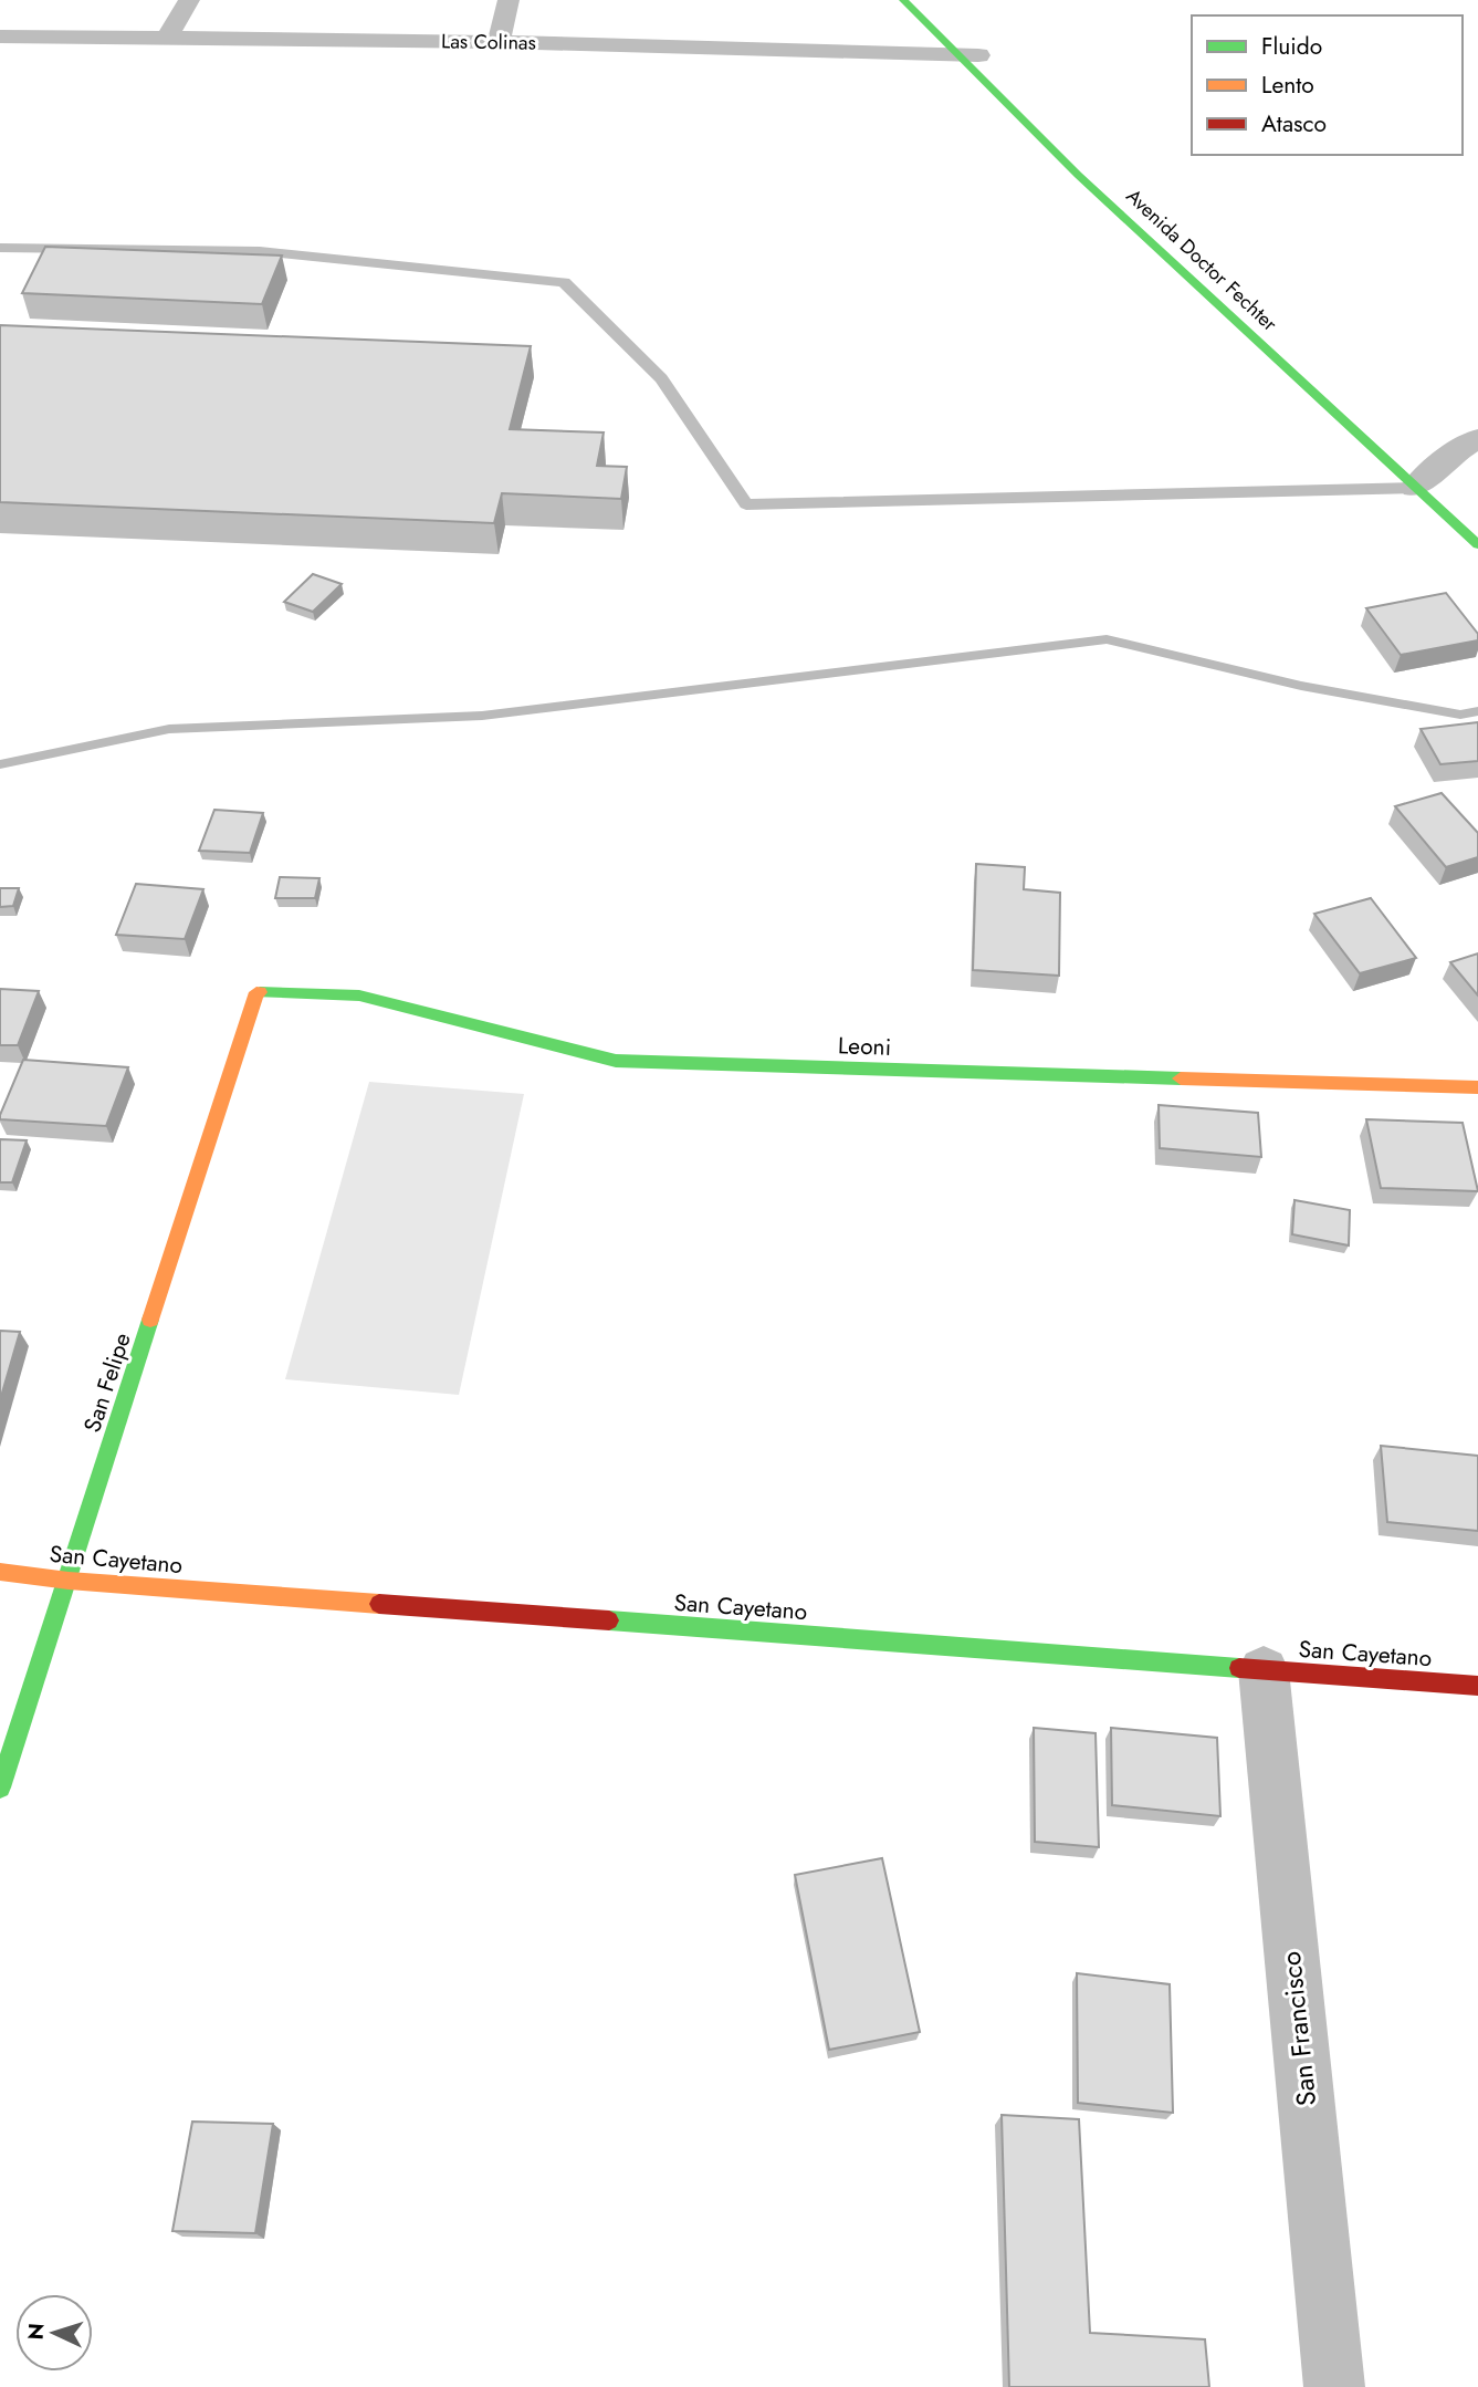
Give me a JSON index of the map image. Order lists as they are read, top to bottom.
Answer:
{
  "streets": {
    "main road": [
      "Avenida Doctor Fechter",
      "Leoni",
      "San Felipe",
      "San Cayetano"
    ],
    "street": ["Las Colinas", "San Francisco"]
  },
  "crossings": [
    ["Las Colinas", "Avenida Doctor Fechter"],
    ["Leoni", "San Felipe"],
    ["San Felipe", "San Cayetano"],
    ["San Cayetano", "San Francisco"]
  ],
  "legend": ["Fluido", "Lento", "Atasco"],
  "north": "left"
}
